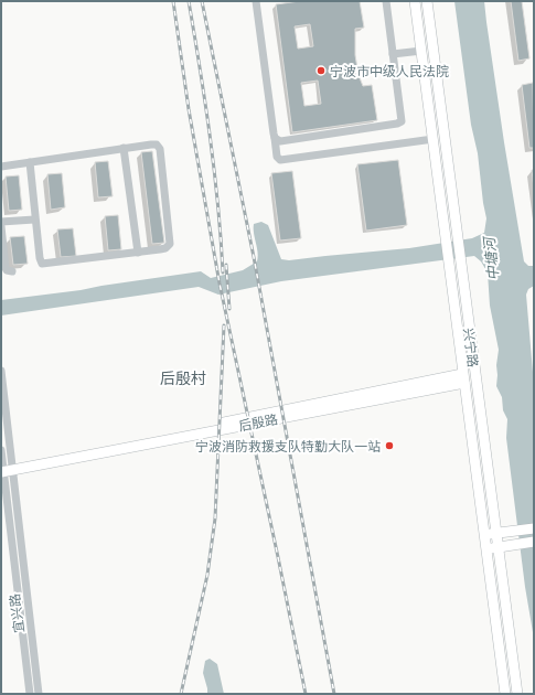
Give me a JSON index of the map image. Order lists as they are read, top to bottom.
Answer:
{
  "streets": {
    "main road": ["兴宁路", "后殷路"],
    "street": ["宜兴路"]
  },
  "crossings": [
    ["后殷路", "宜兴路"]
  ],
  "districts": ["后殷村"],
  "water": ["中塘河"],
  "places": ["宁波市中级人民法院", "宁波消防救援支队特勤大队一站"]
}
